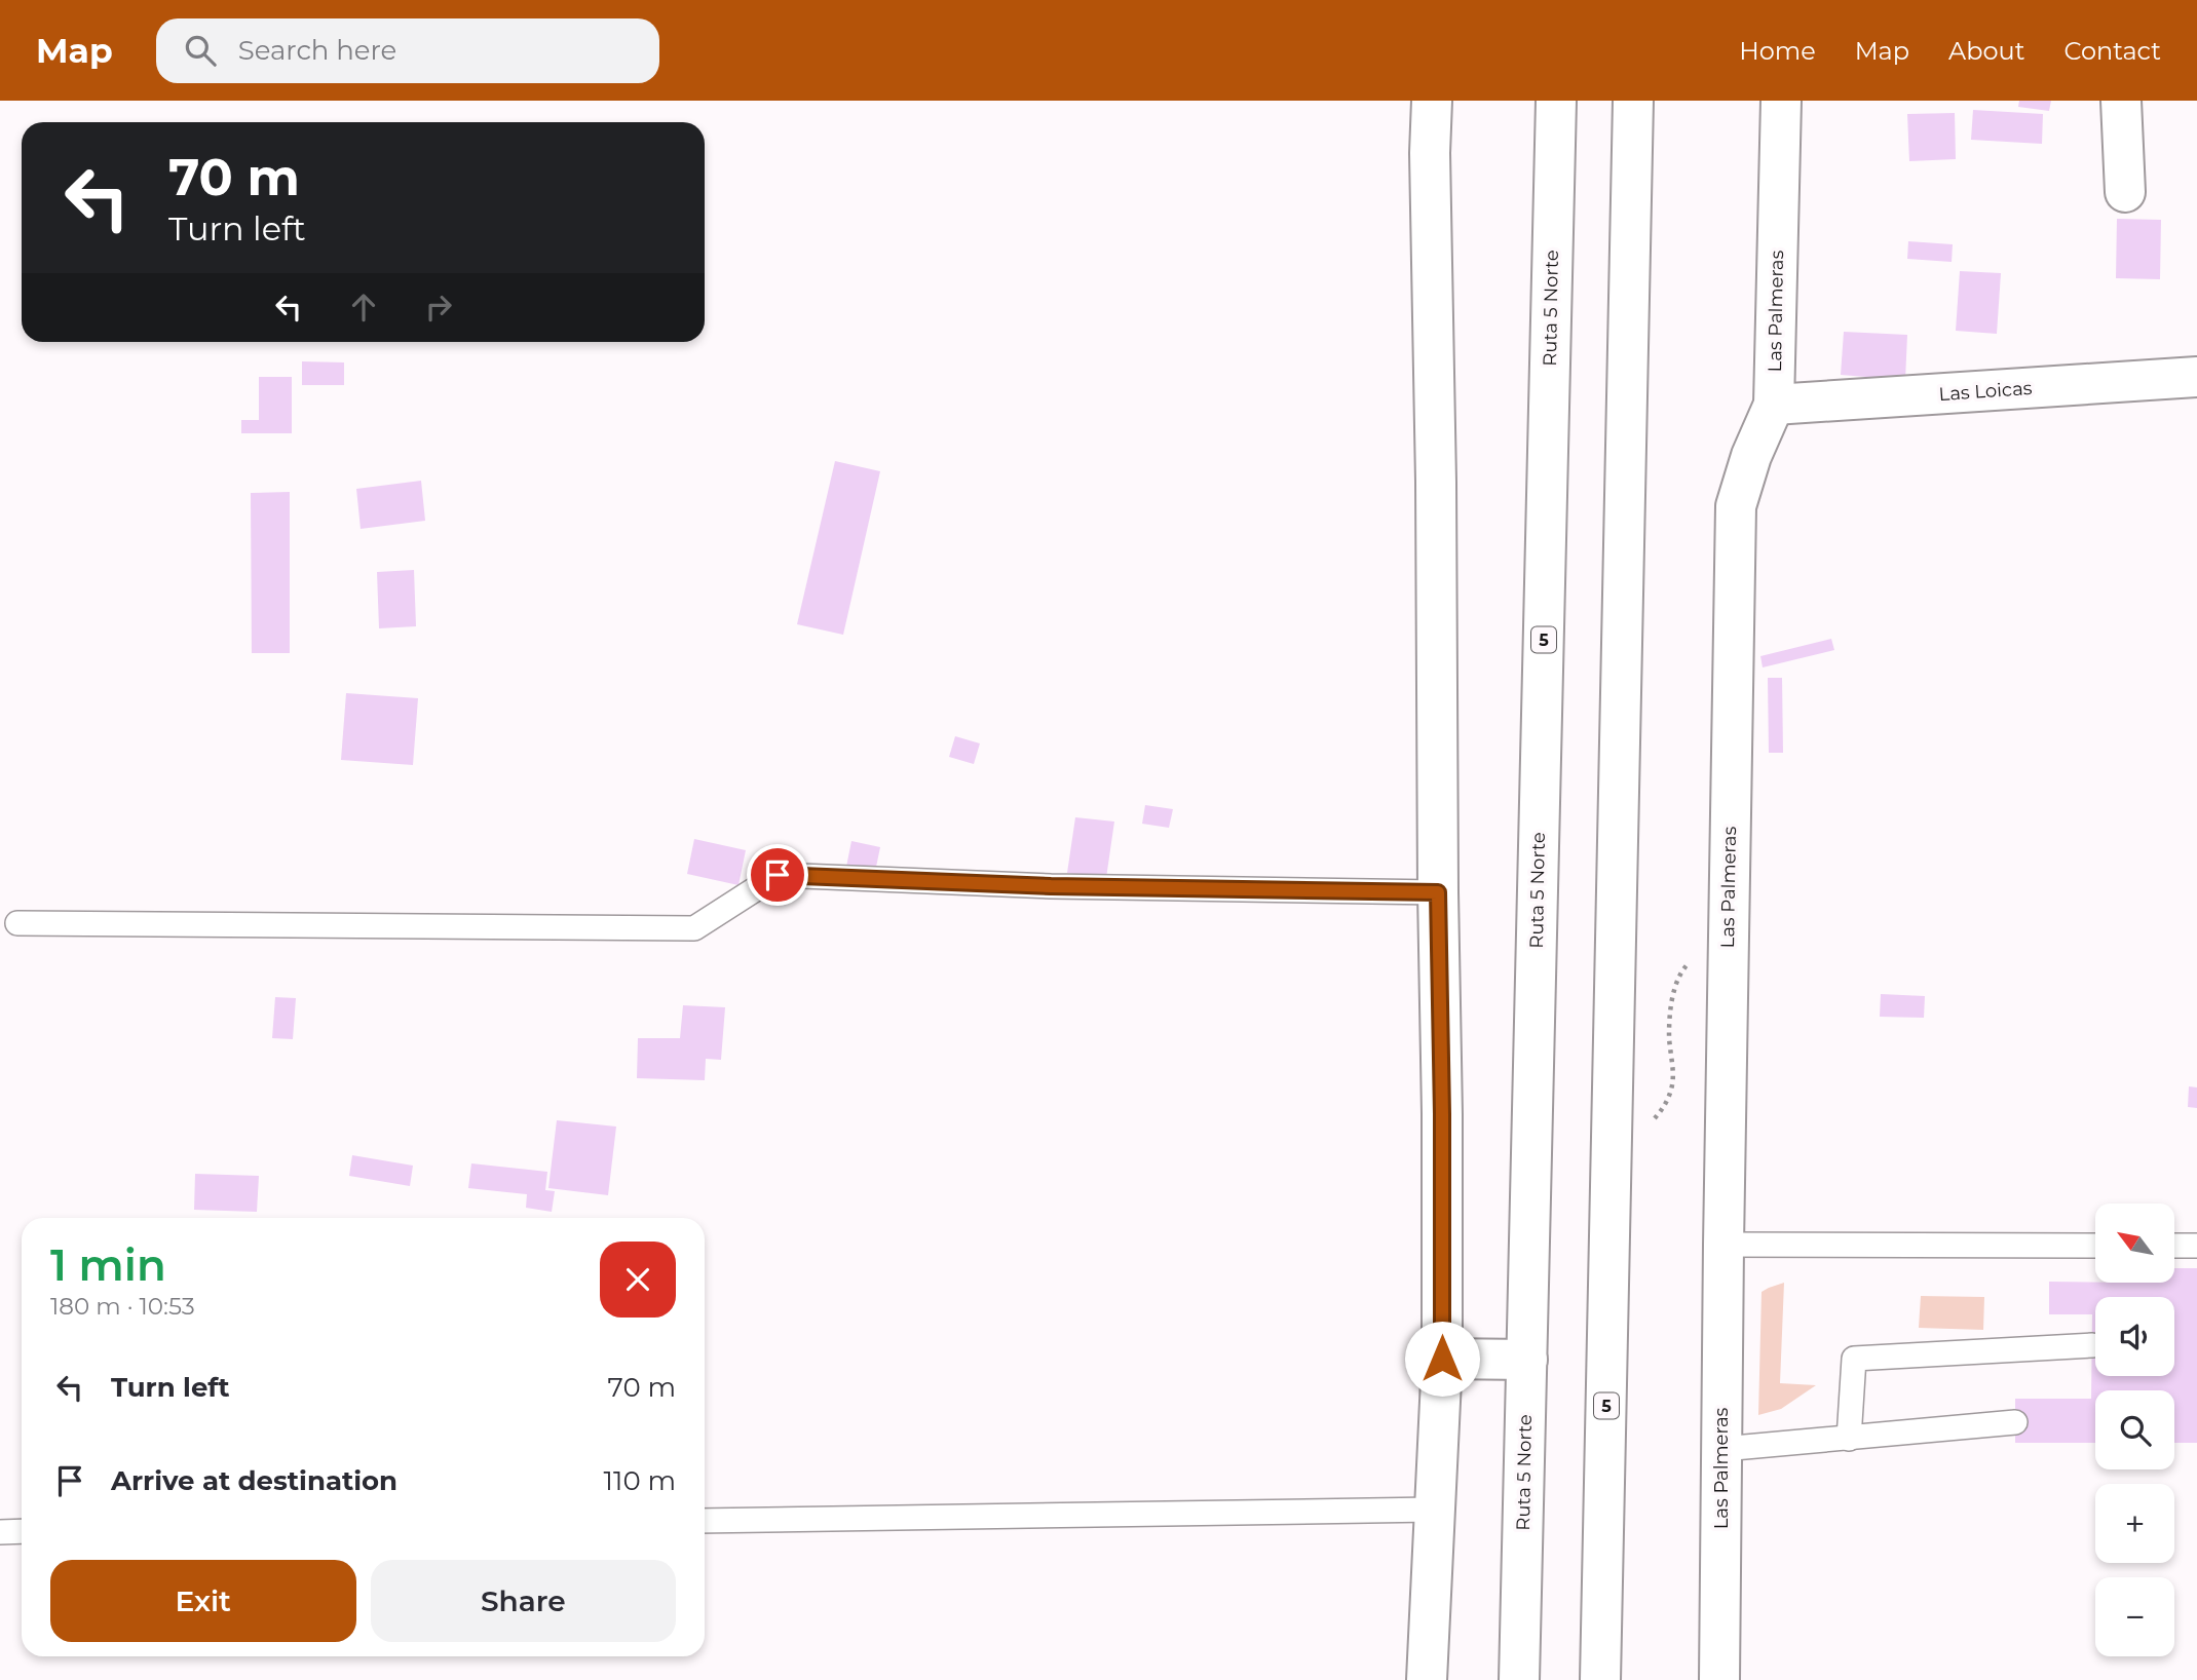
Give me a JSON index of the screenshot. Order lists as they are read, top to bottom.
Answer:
{
  "streets": {
    "main road": [
      "Ruta 5 Norte",
      "Las Palmeras",
      "Las Loicas",
      "5"
    ]
  },
  "crossings": [
    ["Las Palmeras", "Las Loicas"]
  ],
  "north": "top left",
  "page": {
    "header": "Map",
    "search": "Search here",
    "nav": [
      "Home",
      "Map",
      "About",
      "Contact"
    ],
    "turn": ["70 m", "Turn left"],
    "map_buttons": ["+", "−"],
    "heading": ["1 min", "180 m · 10:53"],
    "list": [
      {
        "name": "Turn left",
        "value": "70 m"
      },
      {
        "name": "Arrive at destination",
        "value": "110 m"
      }
    ],
    "buttons": ["Exit", "Share"]
  }
}
